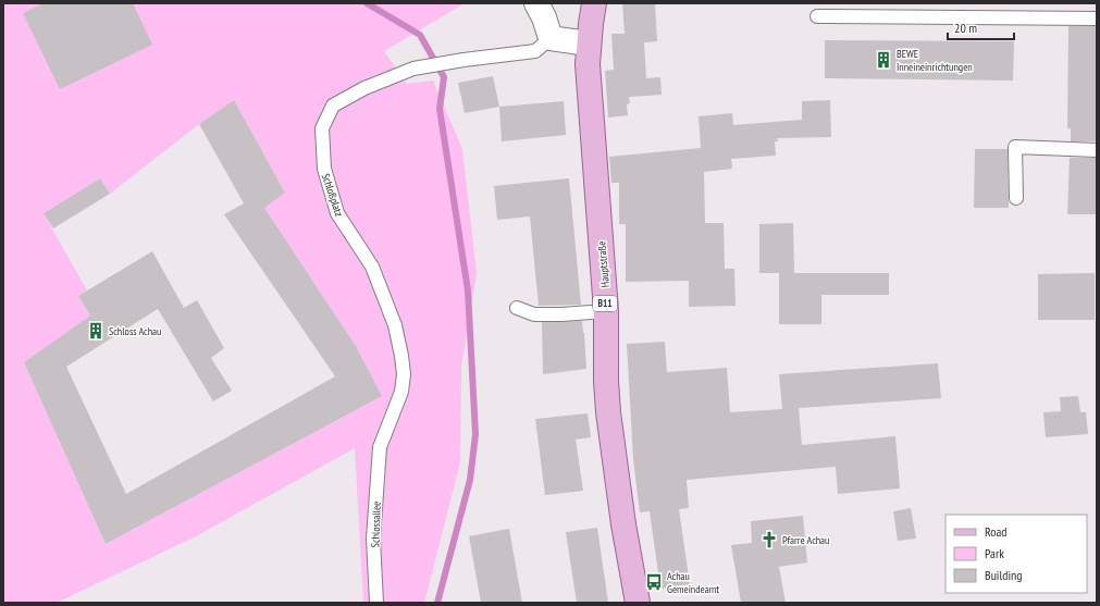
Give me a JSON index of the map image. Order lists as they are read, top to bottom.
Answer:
{
  "streets": {
    "main road": ["Hauptstraße", "B11"],
    "lane": ["Schloßplatz", "Schlossallee"]
  },
  "crossings": [
    ["Schloßplatz", "Schlossallee"]
  ],
  "places": {
    "building": ["BEWE Inneineinrichtungen", "Schloss Achau"],
    "church": ["Pfarre Achau"],
    "bus stop": ["Achau Gemeindeamt"]
  },
  "legend": ["Road", "Park", "Building"],
  "scale_bar": "20 m"
}
